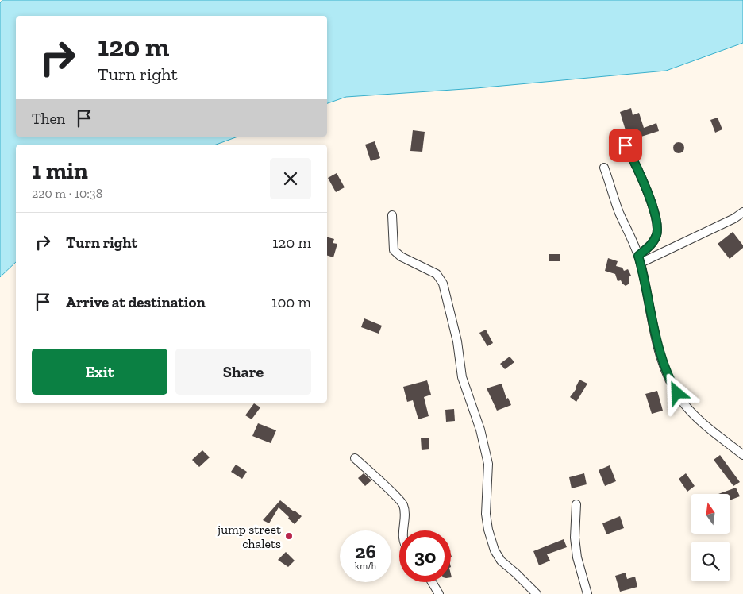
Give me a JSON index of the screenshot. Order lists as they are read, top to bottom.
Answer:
{
  "places": ["jump street chalets"],
  "north": "top",
  "page": {
    "turn": ["120 m", "Turn right"],
    "then": "Then",
    "heading": ["1 min", "220 m · 10:38"],
    "list": [
      {
        "name": "Turn right",
        "value": "120 m"
      },
      {
        "name": "Arrive at destination",
        "value": "100 m"
      }
    ],
    "buttons": ["Exit", "Share"],
    "speed": "26 km/h",
    "limit": "30"
  }
}
